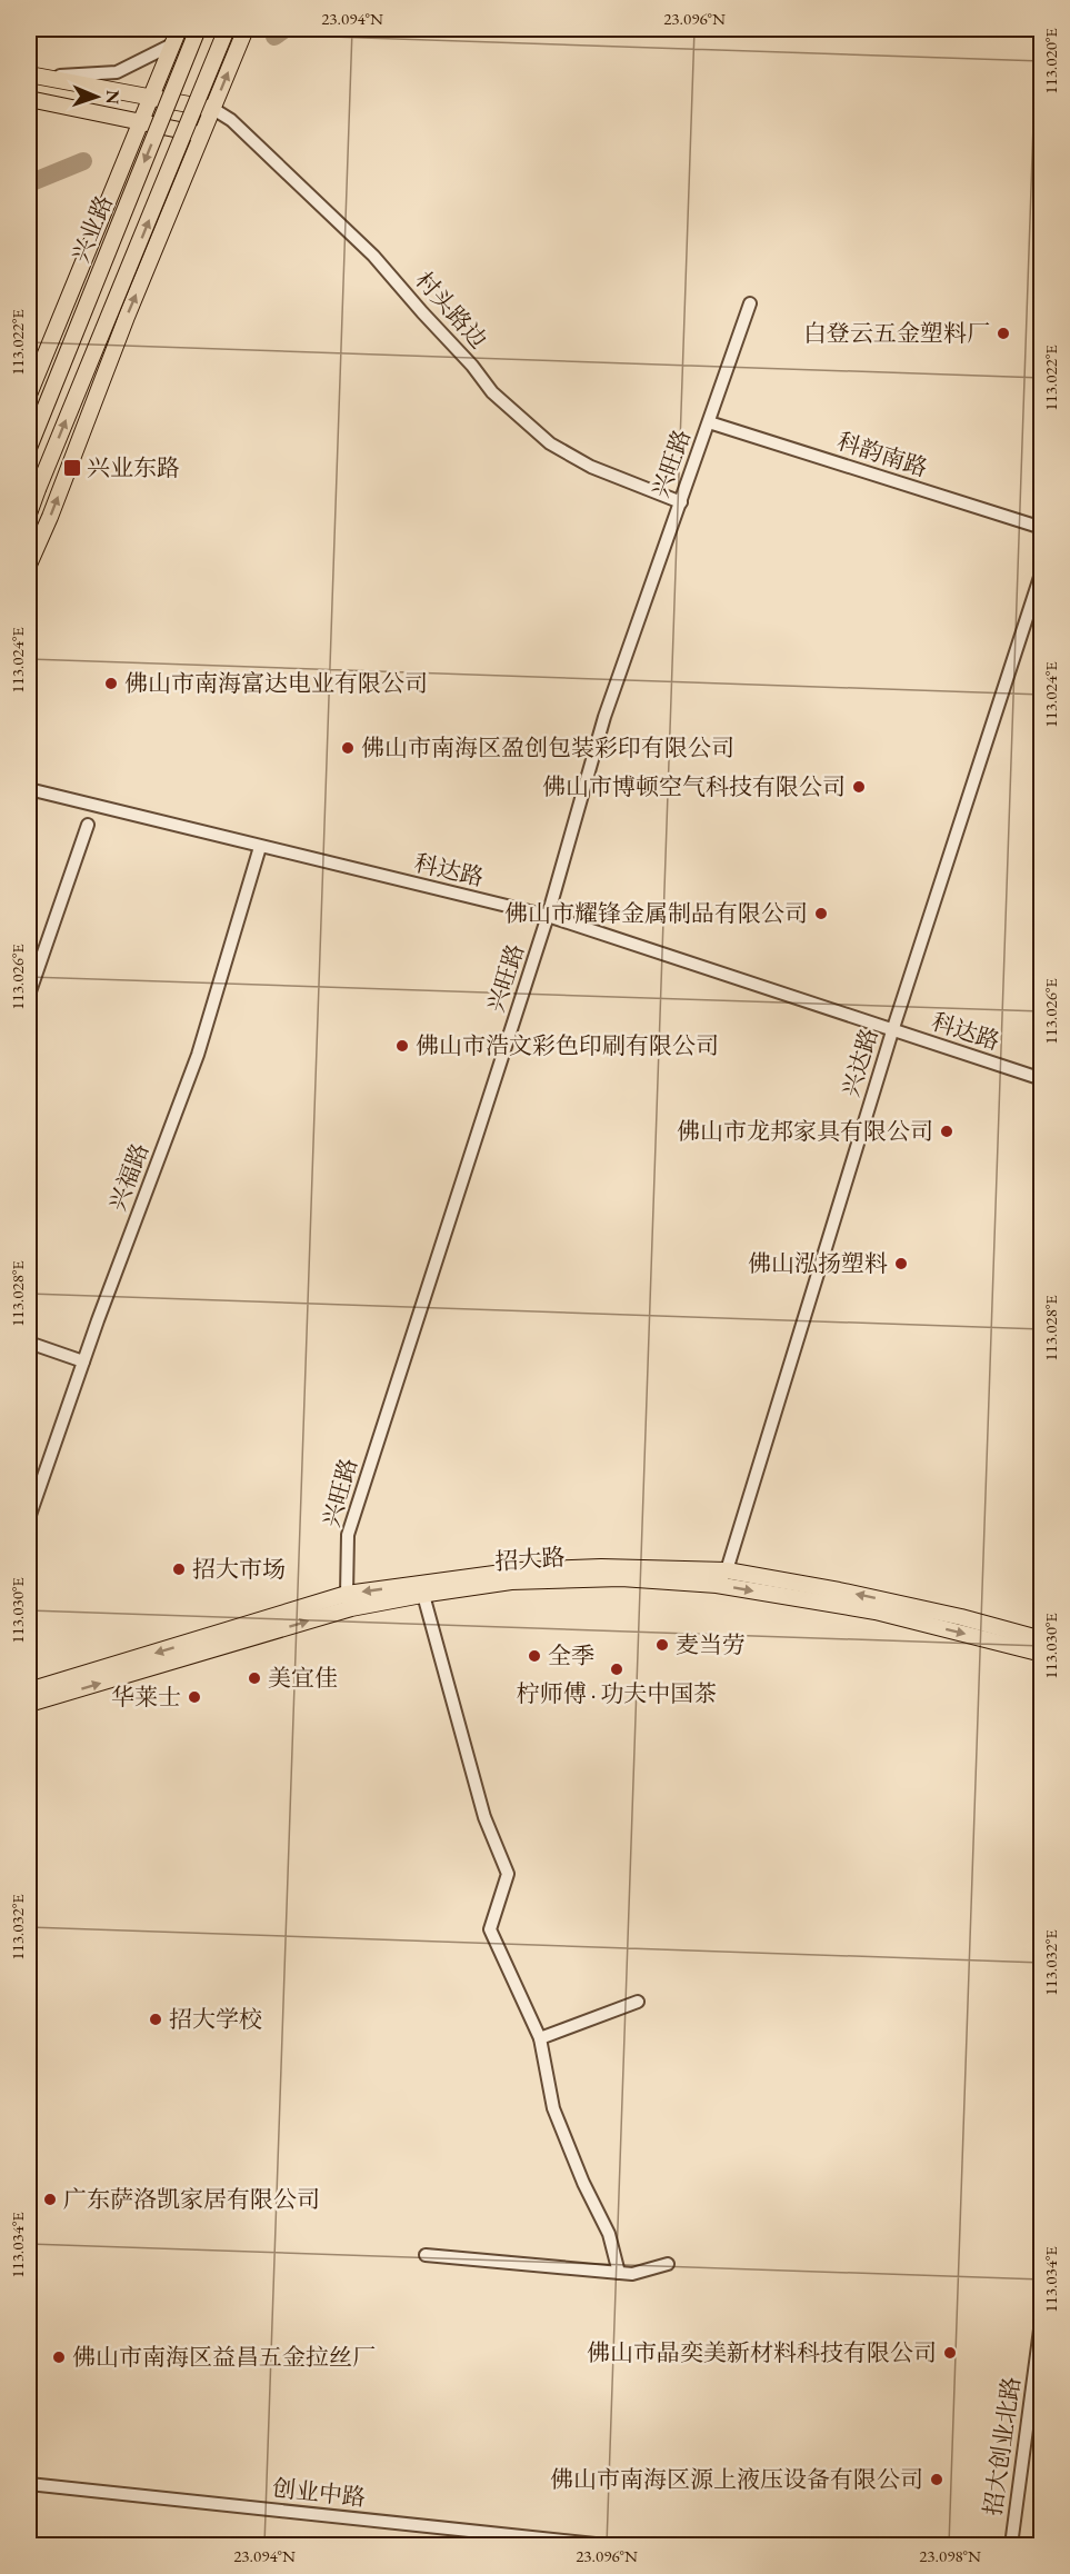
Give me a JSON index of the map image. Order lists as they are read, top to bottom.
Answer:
{
  "streets": {
    "main road": ["兴业路", "招大路"],
    "street": [
      "村头路边",
      "科韵南路",
      "兴旺路",
      "科达路",
      "兴达路",
      "兴福路",
      "招大创业北路",
      "创业中路"
    ]
  },
  "crossings": [
    ["村头路边", "兴旺路"],
    ["科韵南路", "兴旺路"],
    ["兴旺路", "科达路"],
    ["兴旺路", "招大路"],
    ["科达路", "兴达路"],
    ["科达路", "兴福路"],
    ["兴达路", "招大路"]
  ],
  "places": {
    "other": [
      "白登云五金塑料厂",
      "佛山市南海富达电业有限公司",
      "佛山市南海区盈创包装彩印有限公司",
      "佛山市博顿空气科技有限公司",
      "佛山市耀锋金属制品有限公司",
      "佛山市浩文彩色印刷有限公司",
      "佛山市龙邦家具有限公司",
      "佛山泓扬塑料",
      "招大市场",
      "麦当劳",
      "全季",
      "柠师傅 · 功夫中国茶",
      "美宜佳",
      "华莱士",
      "招大学校",
      "广东萨洛凯家居有限公司",
      "佛山市晶奕美新材料科技有限公司",
      "佛山市南海区益昌五金拉丝厂",
      "佛山市南海区源上液压设备有限公司"
    ],
    "transit": ["兴业东路"]
  },
  "north": "right",
  "coordinates": [
    "23.094°N",
    "23.096°N",
    "113.020°E",
    "113.022°E",
    "113.024°E",
    "113.026°E",
    "113.028°E",
    "113.030°E",
    "113.032°E",
    "113.034°E",
    "23.098°N"
  ]
}
